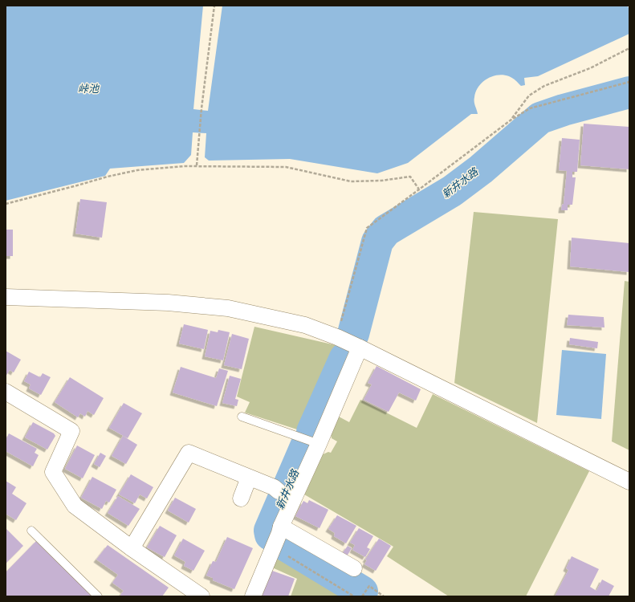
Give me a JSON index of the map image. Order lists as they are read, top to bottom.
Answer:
{
  "water": ["峠池", "新井水路"]
}
